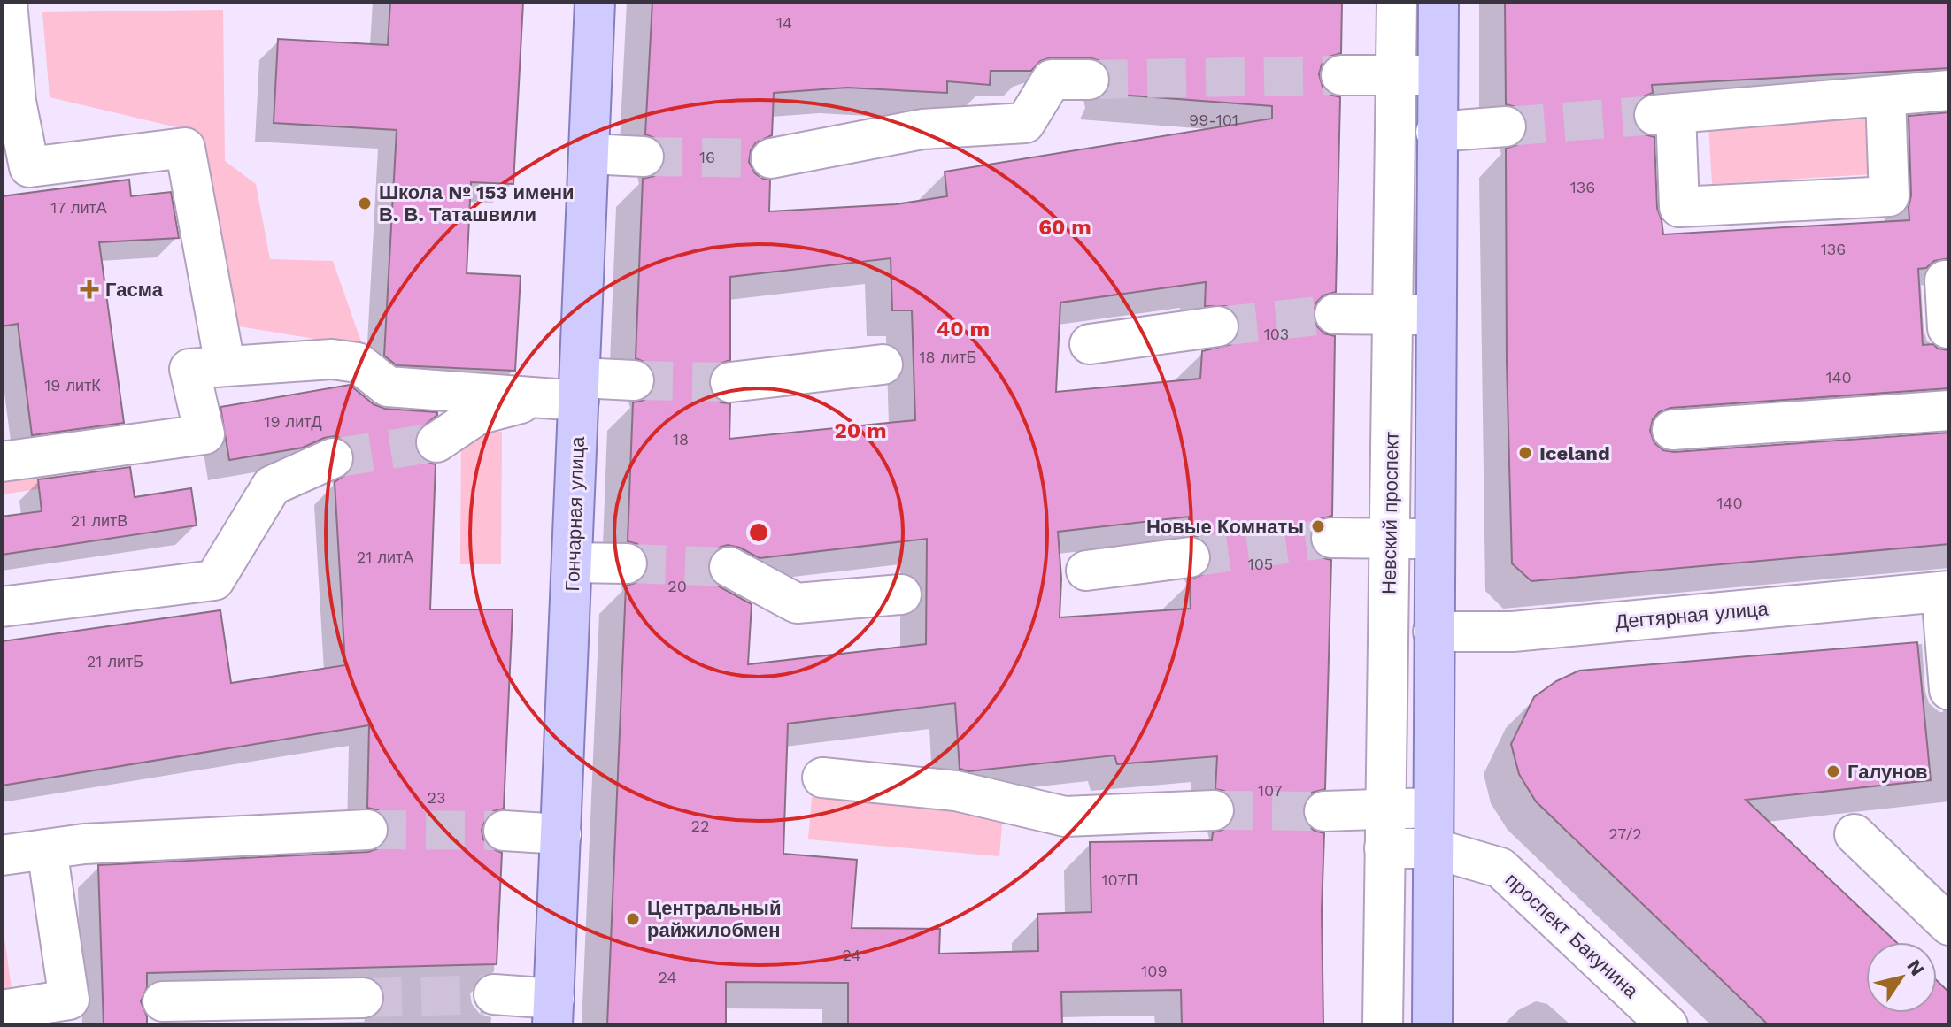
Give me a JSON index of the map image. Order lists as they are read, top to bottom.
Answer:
{
  "streets": {
    "main road": ["Гончарная улица"],
    "street": ["Невский проспект", "Дегтярная улица", "проспект Бакунина"]
  },
  "crossings": [
    ["Невский проспект", "проспект Бакунина"]
  ],
  "places": {
    "other": [
      "Школа № 153 имени В. В. Таташвили",
      "Iceland",
      "Новые Комнаты",
      "Галунов",
      "Центральный райжилобмен"
    ],
    "health": ["Гасма"]
  },
  "house_numbers": [
    "14",
    "99-101",
    "16",
    "136",
    "17 литА",
    "136",
    "103",
    "18 литБ",
    "140",
    "19 литК",
    "19 литД",
    "18",
    "140",
    "21 литВ",
    "21 литА",
    "105",
    "20",
    "21 литБ",
    "107",
    "23",
    "22",
    "27/2",
    "107П",
    "24",
    "109",
    "24"
  ],
  "north": "top right",
  "rings": ["60 m", "40 m", "20 m"]
}
